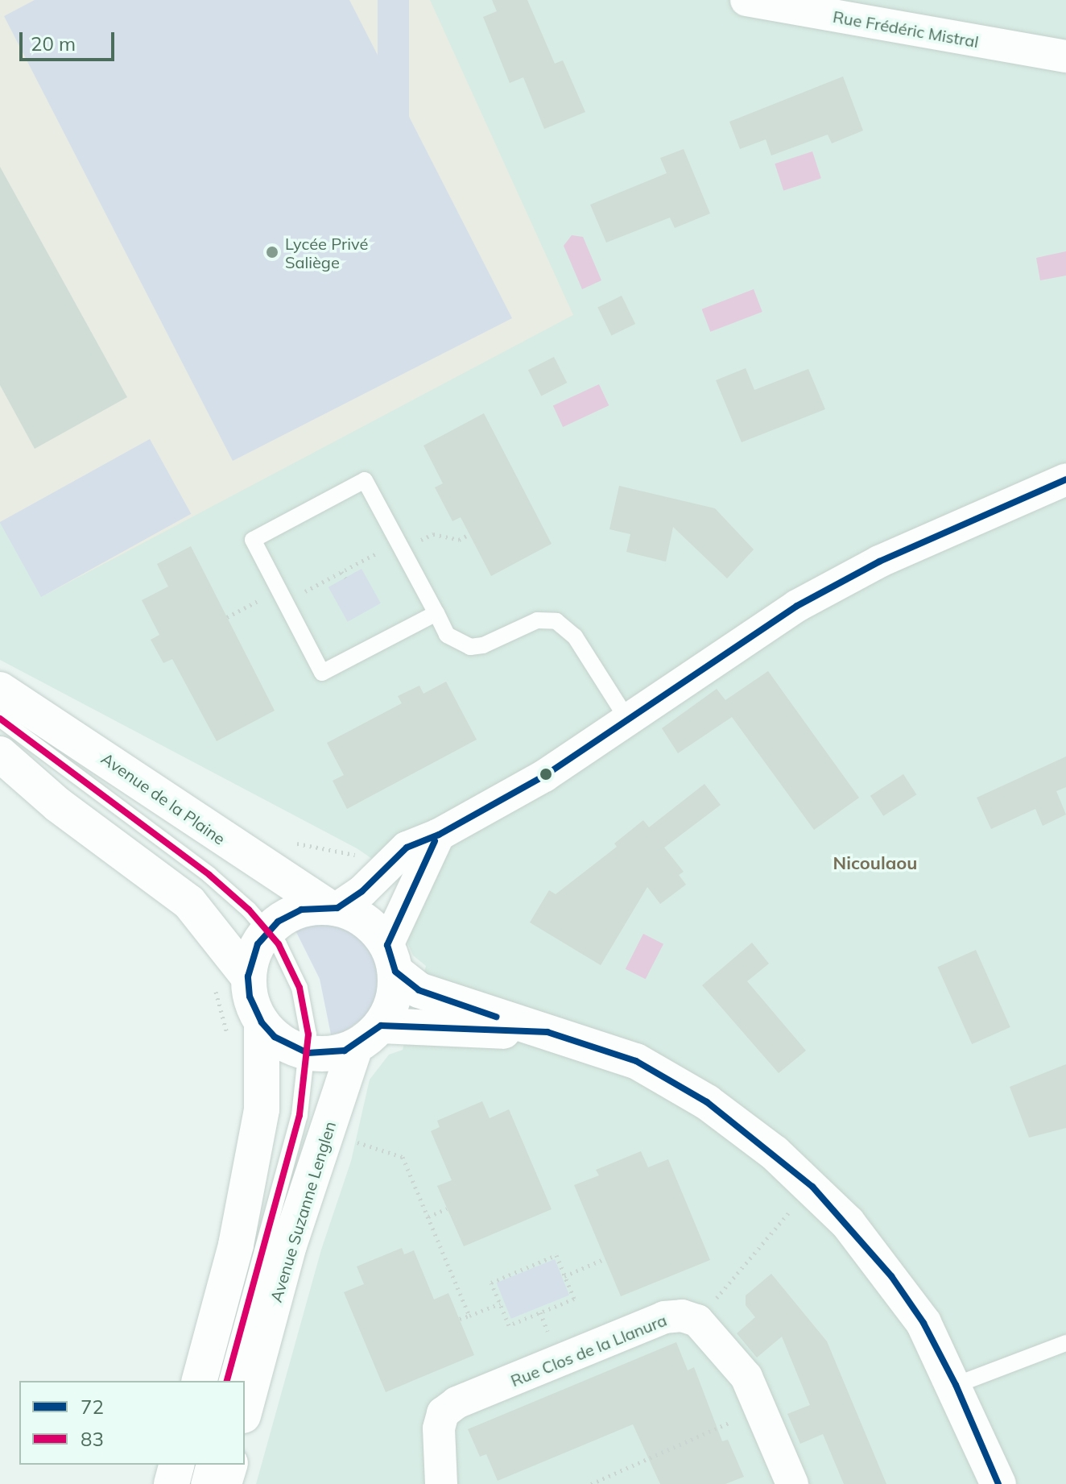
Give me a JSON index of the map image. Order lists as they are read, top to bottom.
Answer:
{
  "streets": {
    "street": [
      "Rue Frédéric Mistral",
      "Avenue de la Plaine",
      "Avenue Suzanne Lenglen",
      "Rue Clos de la Llanura"
    ]
  },
  "crossings": [
    ["Avenue de la Plaine", "Avenue Suzanne Lenglen"]
  ],
  "districts": ["Nicoulaou"],
  "places": ["Lycée Privé Saliège"],
  "lines": ["transit line 72", "transit line 83"],
  "legend": ["72", "83"],
  "scale_bar": "20 m"
}
